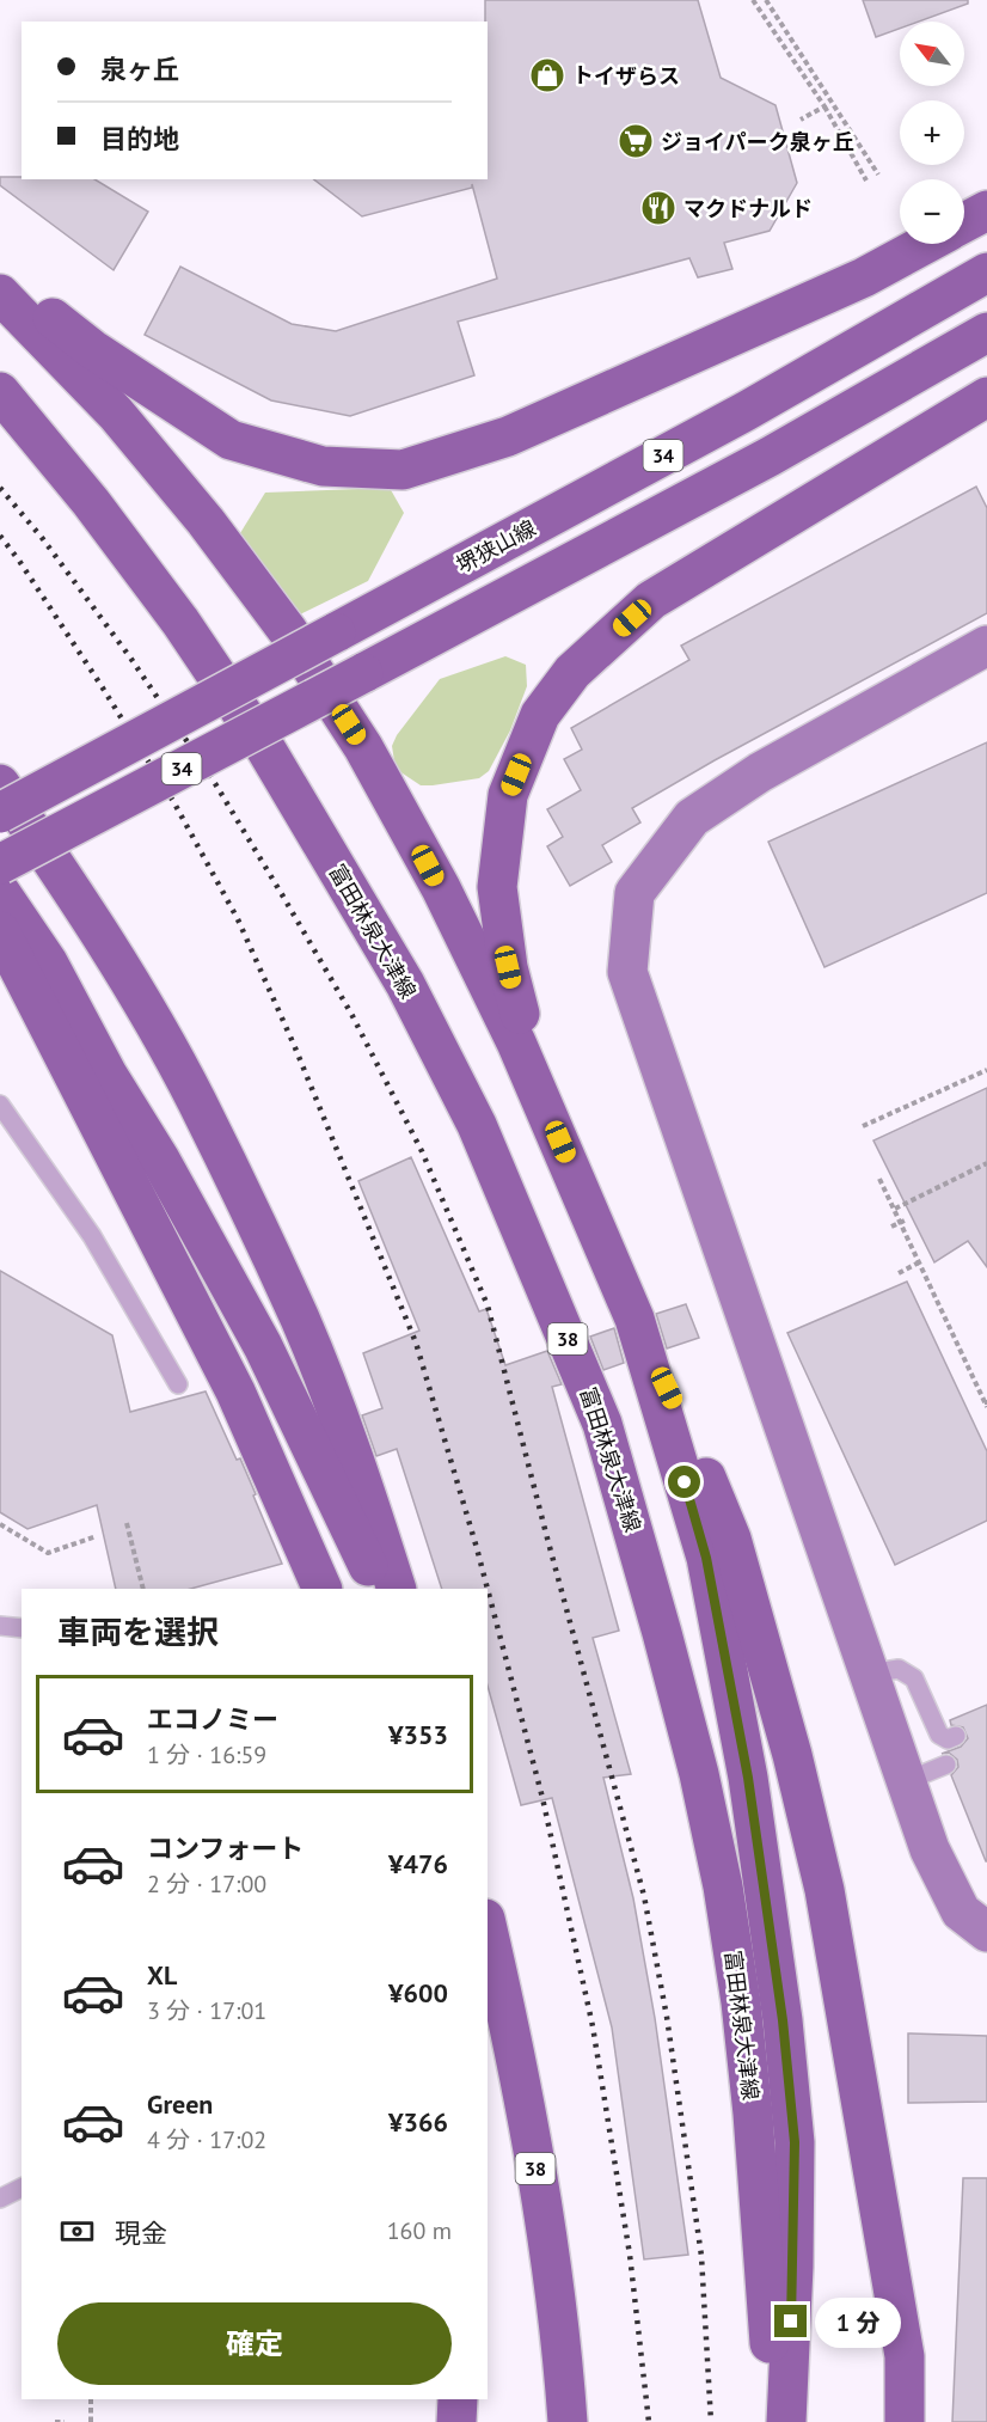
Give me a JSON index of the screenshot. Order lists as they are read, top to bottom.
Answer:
{
  "streets": {
    "main road": [
      "34",
      "堺狭山線",
      "富田林泉大津線",
      "38"
    ]
  },
  "places": {
    "shop": ["トイザらス"],
    "supermarket": ["ジョイパーク泉ヶ丘"],
    "restaurant": ["マクドナルド"]
  },
  "north": "top left",
  "page": {
    "map_buttons": ["+", "−"],
    "banner": ["泉ヶ丘", "目的地"],
    "heading": "車両を選択",
    "list": [
      {
        "name": "エコノミー",
        "note": "1 分 · 16:59",
        "value": "¥353"
      },
      {
        "name": "コンフォート",
        "note": "2 分 · 17:00",
        "value": "¥476"
      },
      {
        "name": "XL",
        "note": "3 分 · 17:01",
        "value": "¥600"
      },
      {
        "name": "Green",
        "note": "4 分 · 17:02",
        "value": "¥366"
      }
    ],
    "pay": ["現金", "160 m"],
    "buttons": "確定",
    "bubble": "1 分"
  }
}
